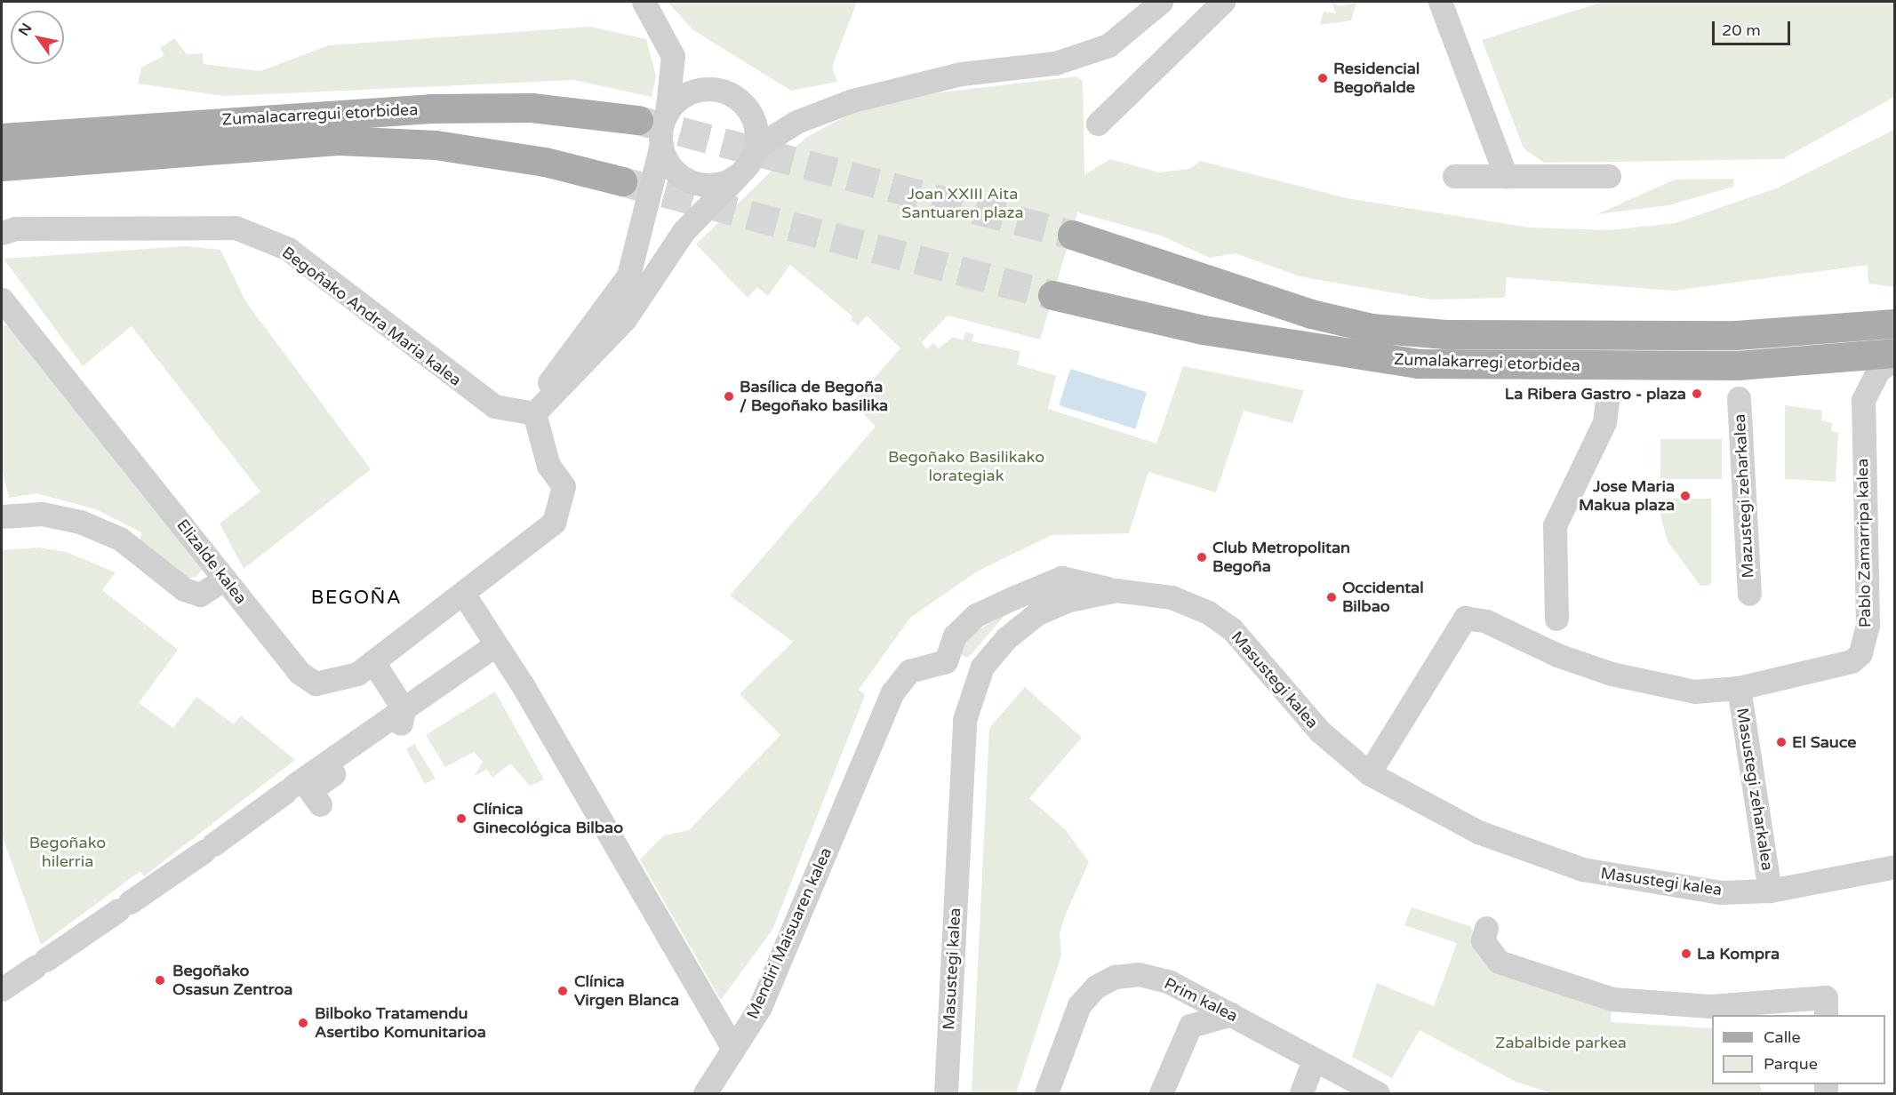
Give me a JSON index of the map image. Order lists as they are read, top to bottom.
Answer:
{
  "streets": {
    "main road": ["Zumalacarregui etorbidea", "Zumalakarregi etorbidea"],
    "street": [
      "Begoñako Andra Maria kalea",
      "Mazustegi zeharkalea",
      "Pablo Zamarripa kalea",
      "Elizalde kalea",
      "Masustegi kalea",
      "Masustegi zeharkalea",
      "Mendiri Maisuaren kalea",
      "Prim kalea"
    ]
  },
  "crossings": [
    ["Zumalakarregi etorbidea", "Pablo Zamarripa kalea"],
    ["Pablo Zamarripa kalea", "Masustegi kalea"],
    ["Pablo Zamarripa kalea", "Masustegi zeharkalea"],
    ["Masustegi kalea", "Masustegi zeharkalea"]
  ],
  "districts": ["BEGOÑA"],
  "parks": [
    "Joan XXIII Aita Santuaren plaza",
    "Begoñako Basilikako lorategiak",
    "Begoñako hilerria",
    "Zabalbide parkea"
  ],
  "places": [
    "Residencial Begoñalde",
    "La Ribera Gastro - plaza",
    "Basílica de Begoña / Begoñako basilika",
    "Jose Maria Makua plaza",
    "Club Metropolitan Begoña",
    "Occidental Bilbao",
    "El Sauce",
    "Clínica Ginecológica Bilbao",
    "La Kompra",
    "Begoñako Osasun Zentroa",
    "Clínica Virgen Blanca",
    "Bilboko Tratamendu Asertibo Komunitarioa"
  ],
  "legend": ["Calle", "Parque"],
  "scale_bar": "20 m",
  "north": "top left"
}
